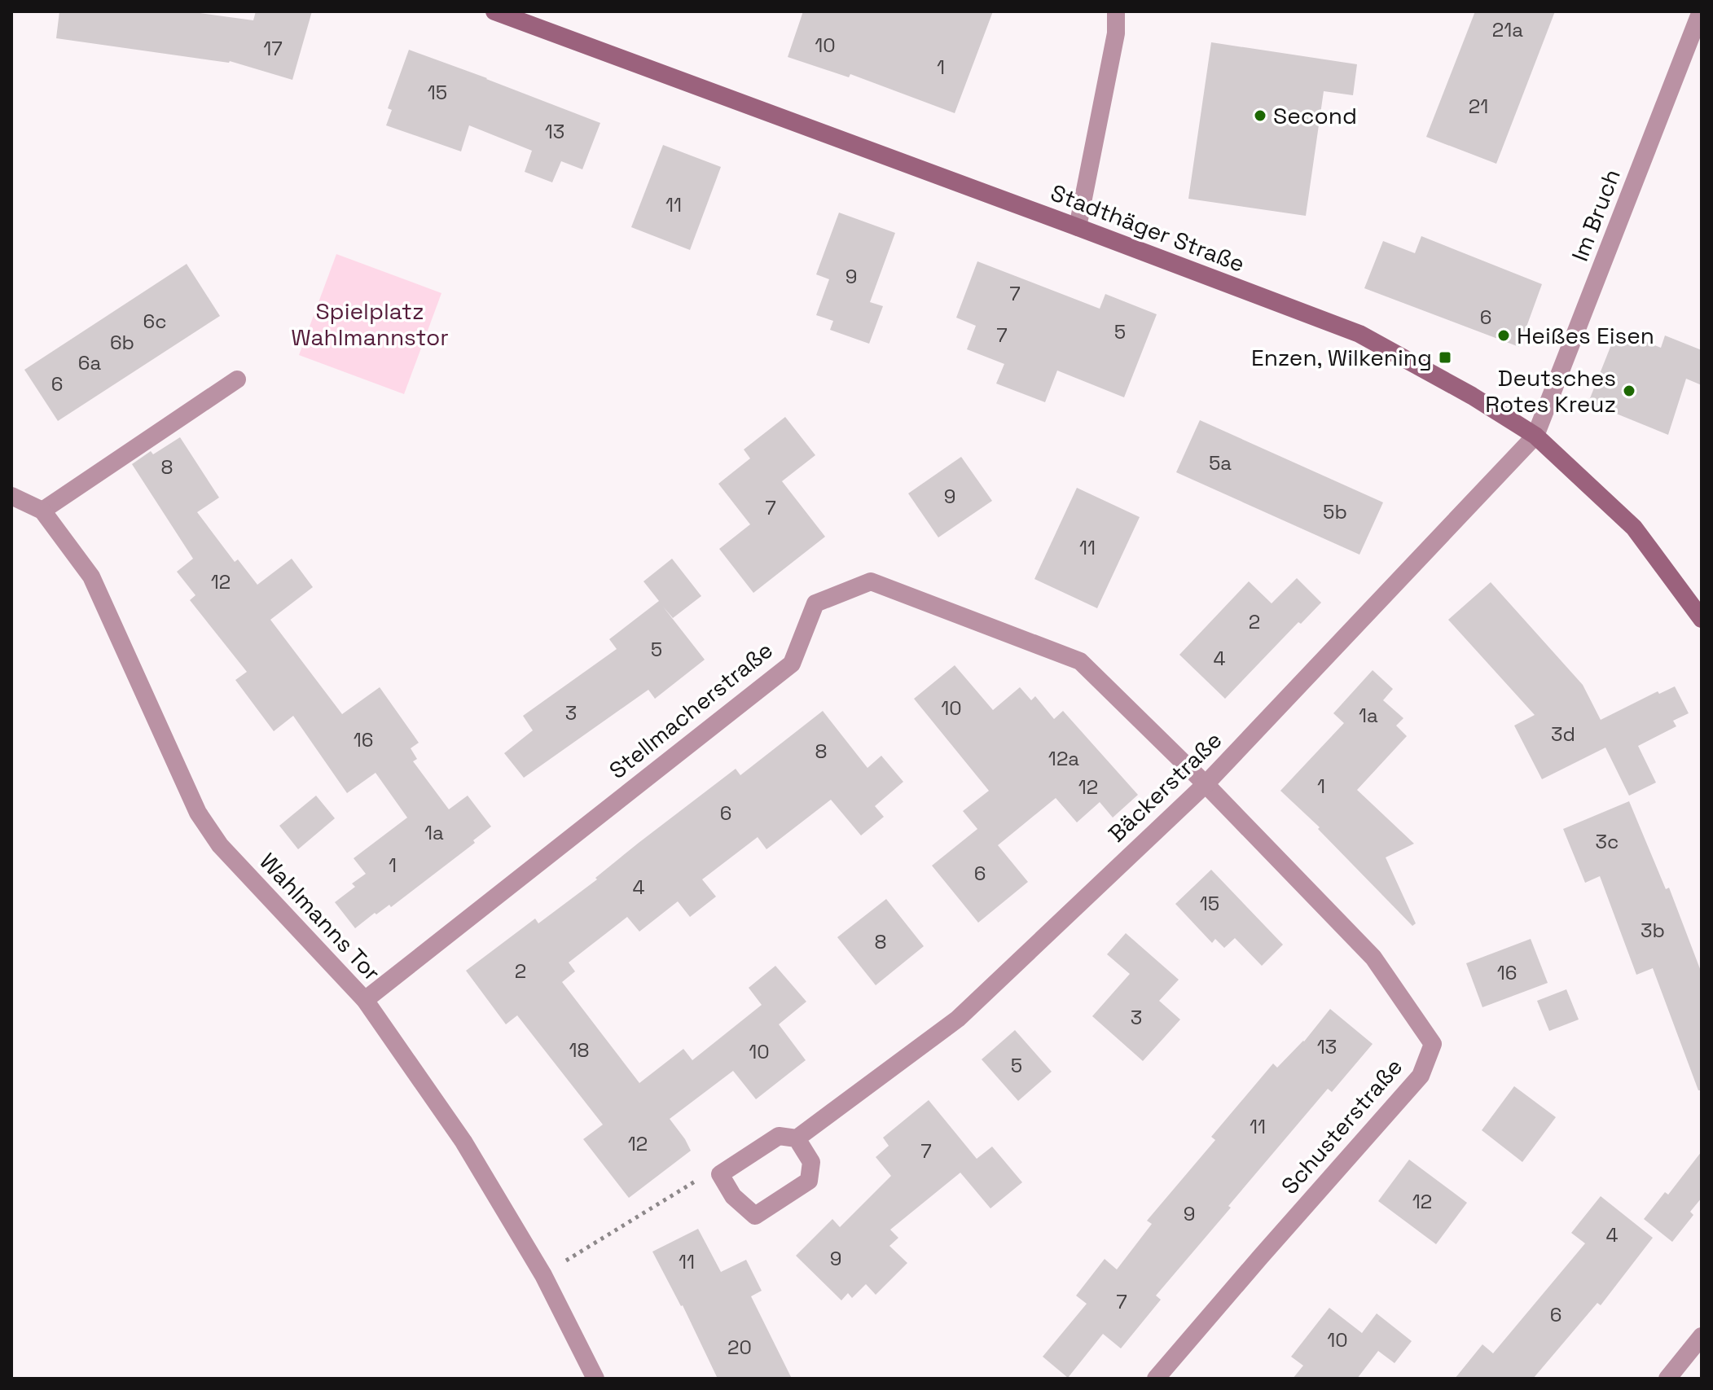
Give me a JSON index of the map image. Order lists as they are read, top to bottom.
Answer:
{
  "streets": {
    "main road": ["Stadthäger Straße"],
    "street": [
      "Im Bruch",
      "Stellmacherstraße",
      "Bäckerstraße",
      "Wahlmanns Tor",
      "Schusterstraße"
    ]
  },
  "crossings": [
    ["Im Bruch", "Stadthäger Straße"],
    ["Im Bruch", "Bäckerstraße"],
    ["Stadthäger Straße", "Bäckerstraße"],
    ["Stellmacherstraße", "Bäckerstraße"],
    ["Stellmacherstraße", "Wahlmanns Tor"],
    ["Stellmacherstraße", "Schusterstraße"],
    ["Bäckerstraße", "Schusterstraße"]
  ],
  "parks": ["Spielplatz Wahlmannstor"],
  "places": {
    "other": ["Second", "Heißes Eisen", "Deutsches Rotes Kreuz"],
    "transit": ["Enzen, Wilkening"]
  },
  "house_numbers": [
    "21a",
    "10",
    "17",
    "1",
    "15",
    "21",
    "13",
    "11",
    "9",
    "7",
    "6",
    "6c",
    "5",
    "7",
    "6b",
    "6a",
    "6",
    "5a",
    "8",
    "9",
    "7",
    "5b",
    "11",
    "12",
    "2",
    "5",
    "4",
    "10",
    "3",
    "1a",
    "3d",
    "16",
    "8",
    "12a",
    "1",
    "12",
    "6",
    "1a",
    "3c",
    "1",
    "6",
    "4",
    "15",
    "3b",
    "8",
    "2",
    "16",
    "3",
    "13",
    "18",
    "10",
    "5",
    "11",
    "12",
    "7",
    "12",
    "9",
    "4",
    "9",
    "11",
    "7",
    "6",
    "10",
    "20"
  ]
}
